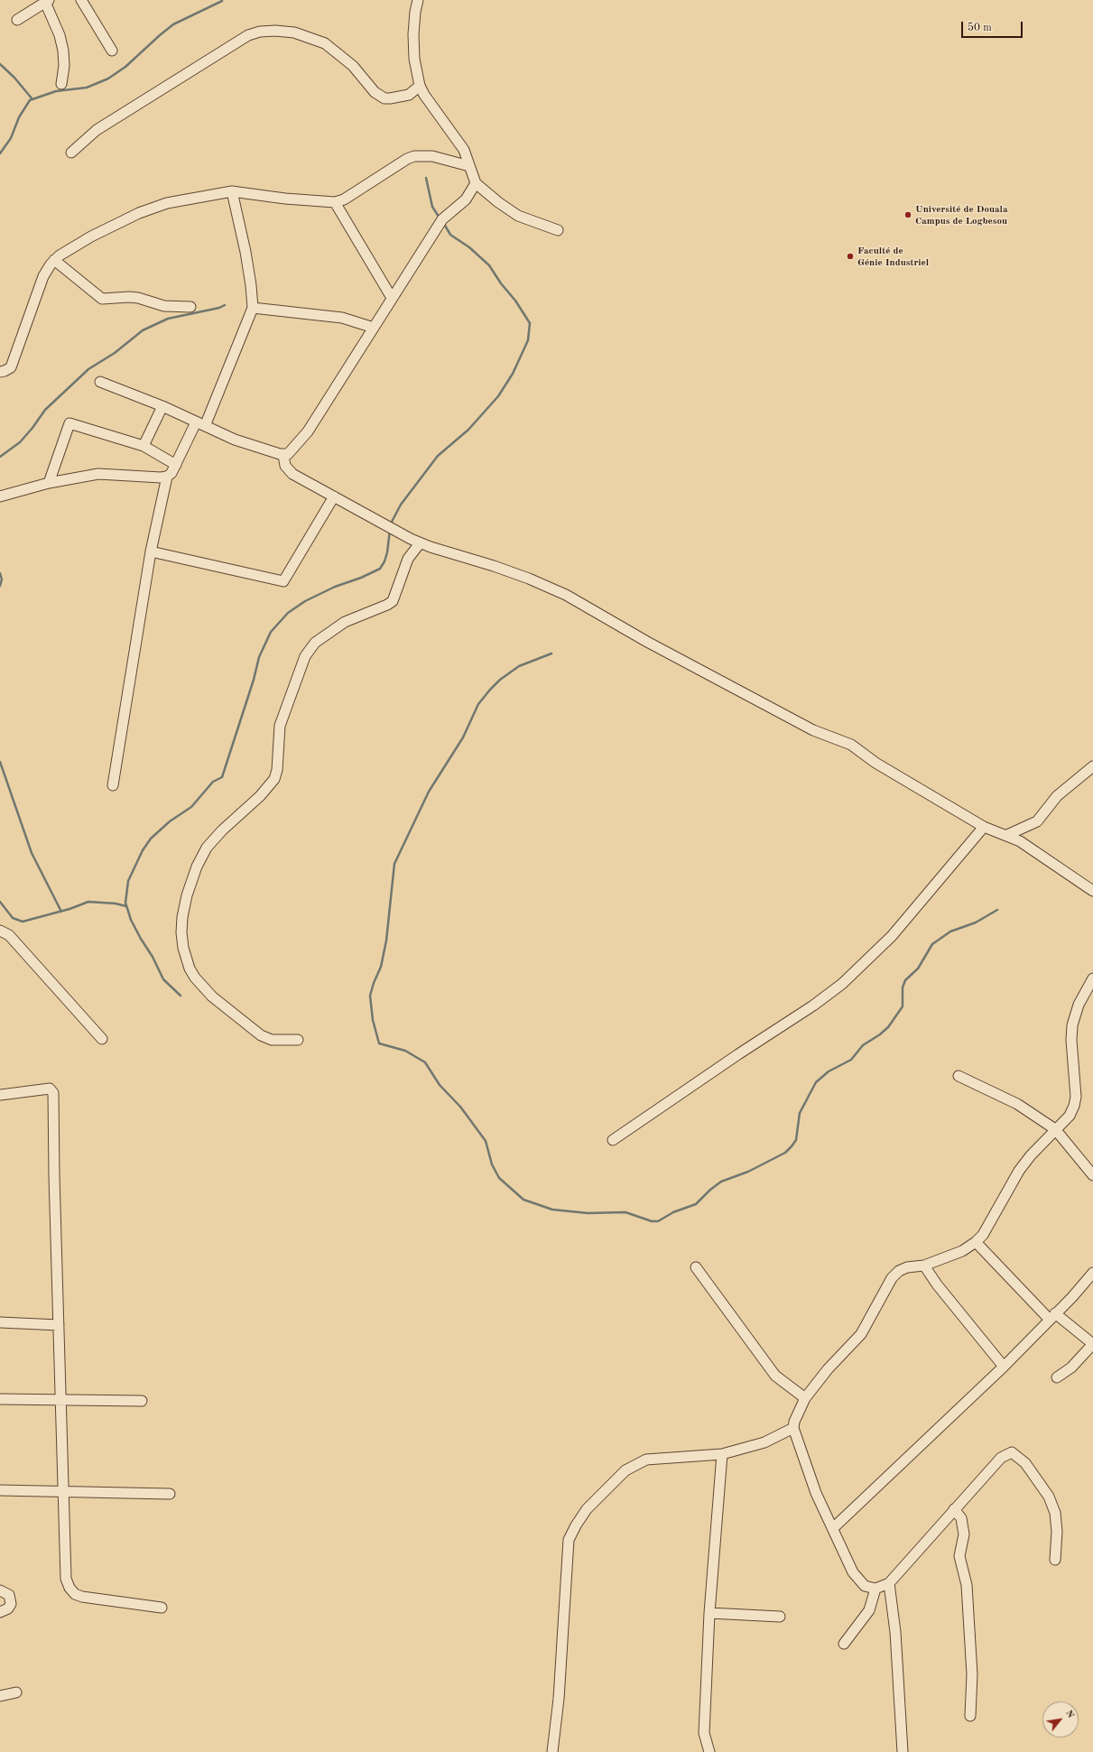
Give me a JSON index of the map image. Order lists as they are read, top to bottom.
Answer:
{
  "places": ["Université de Douala Campus de Logbesou", "Faculté de Génie Industriel"],
  "scale_bar": "50 m",
  "north": "top right"
}
